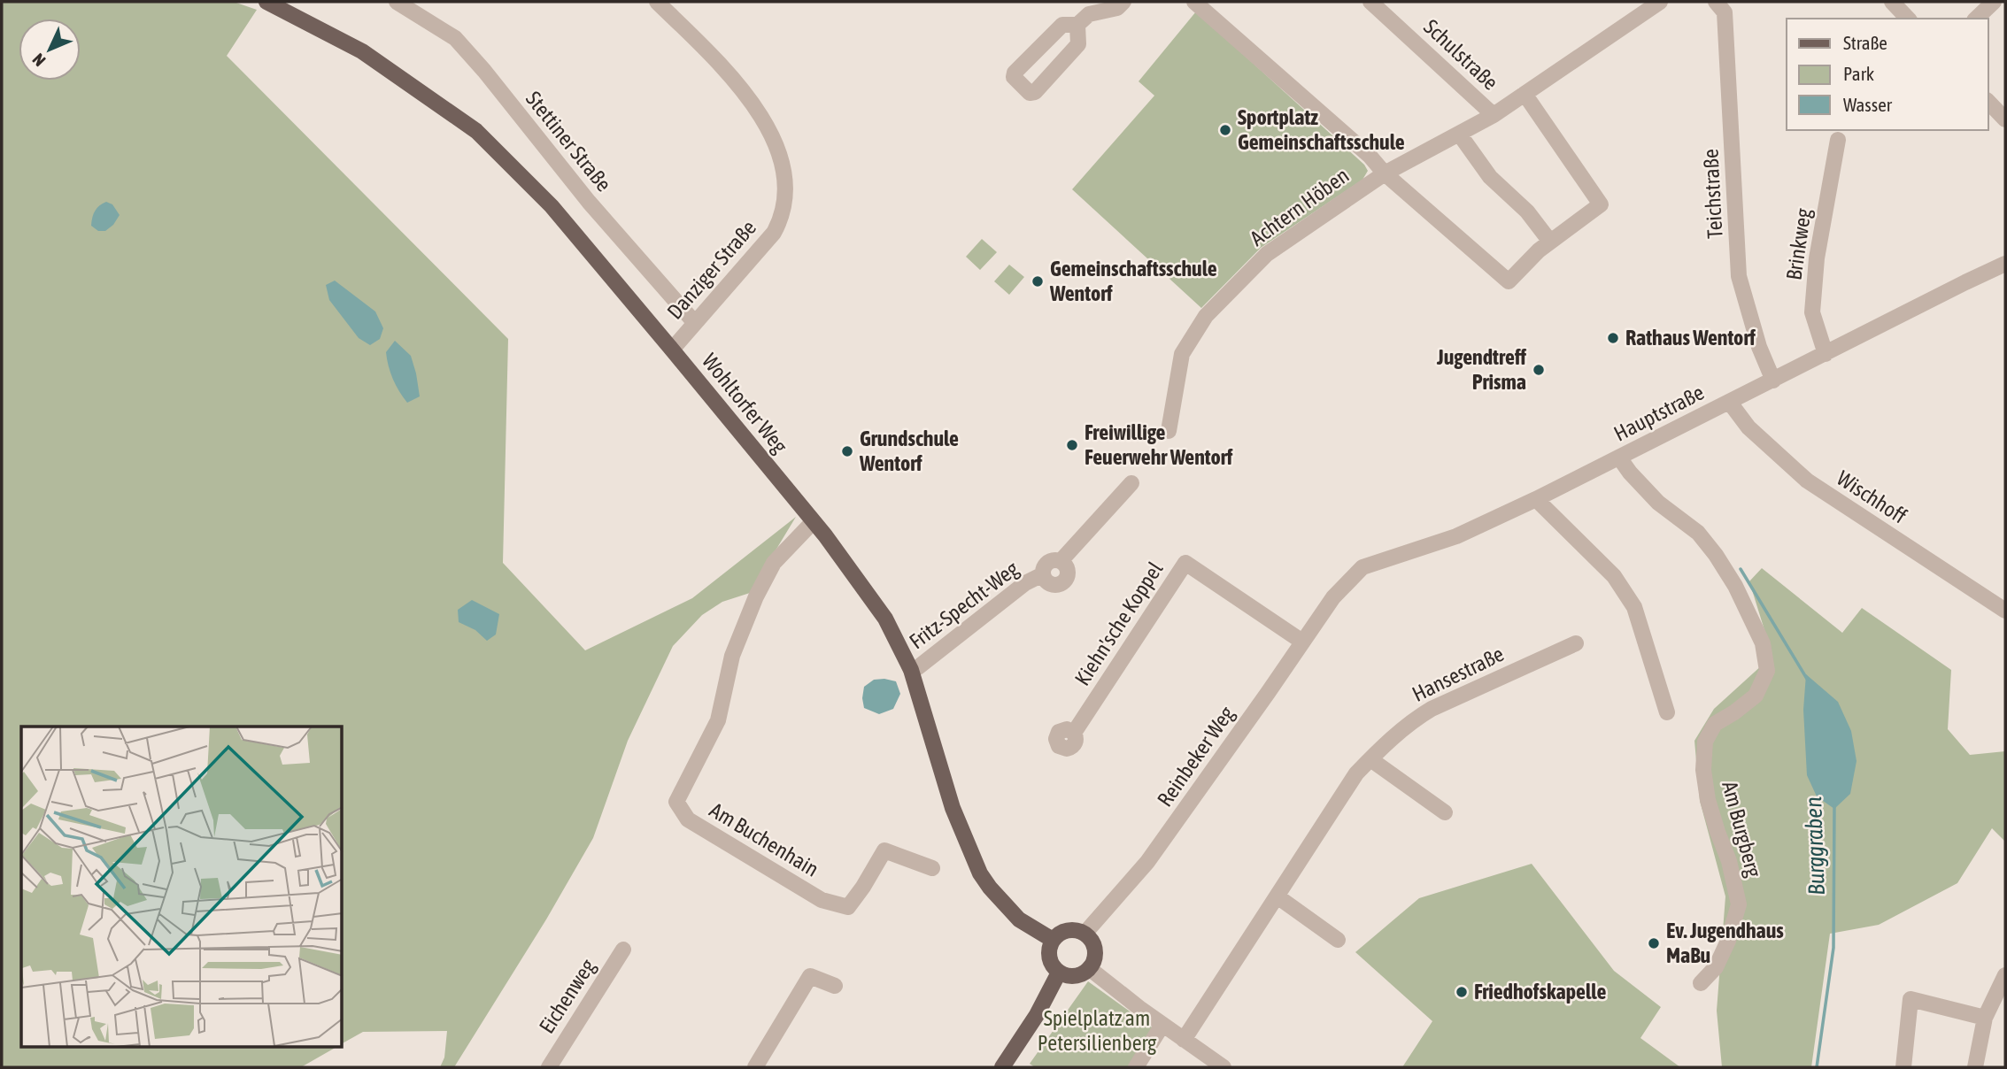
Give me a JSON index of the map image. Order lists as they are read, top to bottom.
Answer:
{
  "streets": {
    "main road": ["Wohltorfer Weg"],
    "street": [
      "Schulstraße",
      "Stettiner Straße",
      "Teichstraße",
      "Achtern Höben",
      "Brinkweg",
      "Danziger Straße",
      "Hauptstraße",
      "Wischhoff",
      "Fritz-Specht-Weg",
      "Kiehn'sche Koppel",
      "Hansestraße",
      "Reinbeker Weg",
      "Am Burgberg",
      "Am Buchenhain",
      "Eichenweg"
    ]
  },
  "crossings": [
    ["Schulstraße", "Achtern Höben"],
    ["Stettiner Straße", "Danziger Straße"],
    ["Teichstraße", "Hauptstraße"],
    ["Brinkweg", "Hauptstraße"],
    ["Danziger Straße", "Wohltorfer Weg"],
    ["Wohltorfer Weg", "Fritz-Specht-Weg"],
    ["Wohltorfer Weg", "Reinbeker Weg"],
    ["Wohltorfer Weg", "Am Buchenhain"],
    ["Hauptstraße", "Wischhoff"],
    ["Hauptstraße", "Reinbeker Weg"],
    ["Hauptstraße", "Am Burgberg"],
    ["Kiehn'sche Koppel", "Reinbeker Weg"]
  ],
  "water": ["Burggraben"],
  "parks": ["Spielplatz am Petersilienberg"],
  "places": [
    "Sportplatz Gemeinschaftsschule",
    "Gemeinschaftsschule Wentorf",
    "Rathaus Wentorf",
    "Jugendtreff Prisma",
    "Freiwillige Feuerwehr Wentorf",
    "Grundschule Wentorf",
    "Ev. Jugendhaus MaBu",
    "Friedhofskapelle"
  ],
  "legend": ["Straße", "Park", "Wasser"],
  "north": "bottom left"
}
